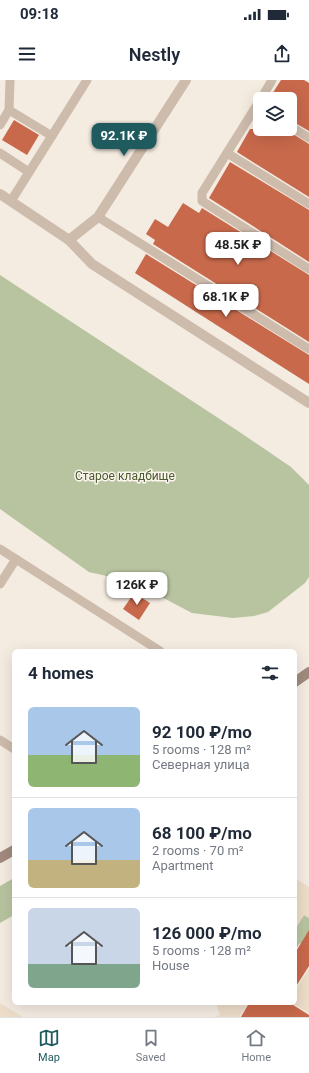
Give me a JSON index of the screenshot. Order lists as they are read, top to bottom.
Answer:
{
  "parks": ["Старое кладбище"],
  "page": {
    "status": "09:18",
    "header": "Nestly",
    "price": [
      "92.1K ₽",
      "48.5K ₽",
      "68.1K ₽",
      "126K ₽"
    ],
    "heading": "4 homes",
    "list": [
      {
        "name": "92 100 ₽/mo",
        "note": "5 rooms · 128 m² · Северная улица"
      },
      {
        "name": "68 100 ₽/mo",
        "note": "2 rooms · 70 m² · Apartment"
      },
      {
        "name": "126 000 ₽/mo",
        "note": "5 rooms · 128 m² · House"
      }
    ],
    "tabs": ["Map", "Saved", "Home"]
  }
}
